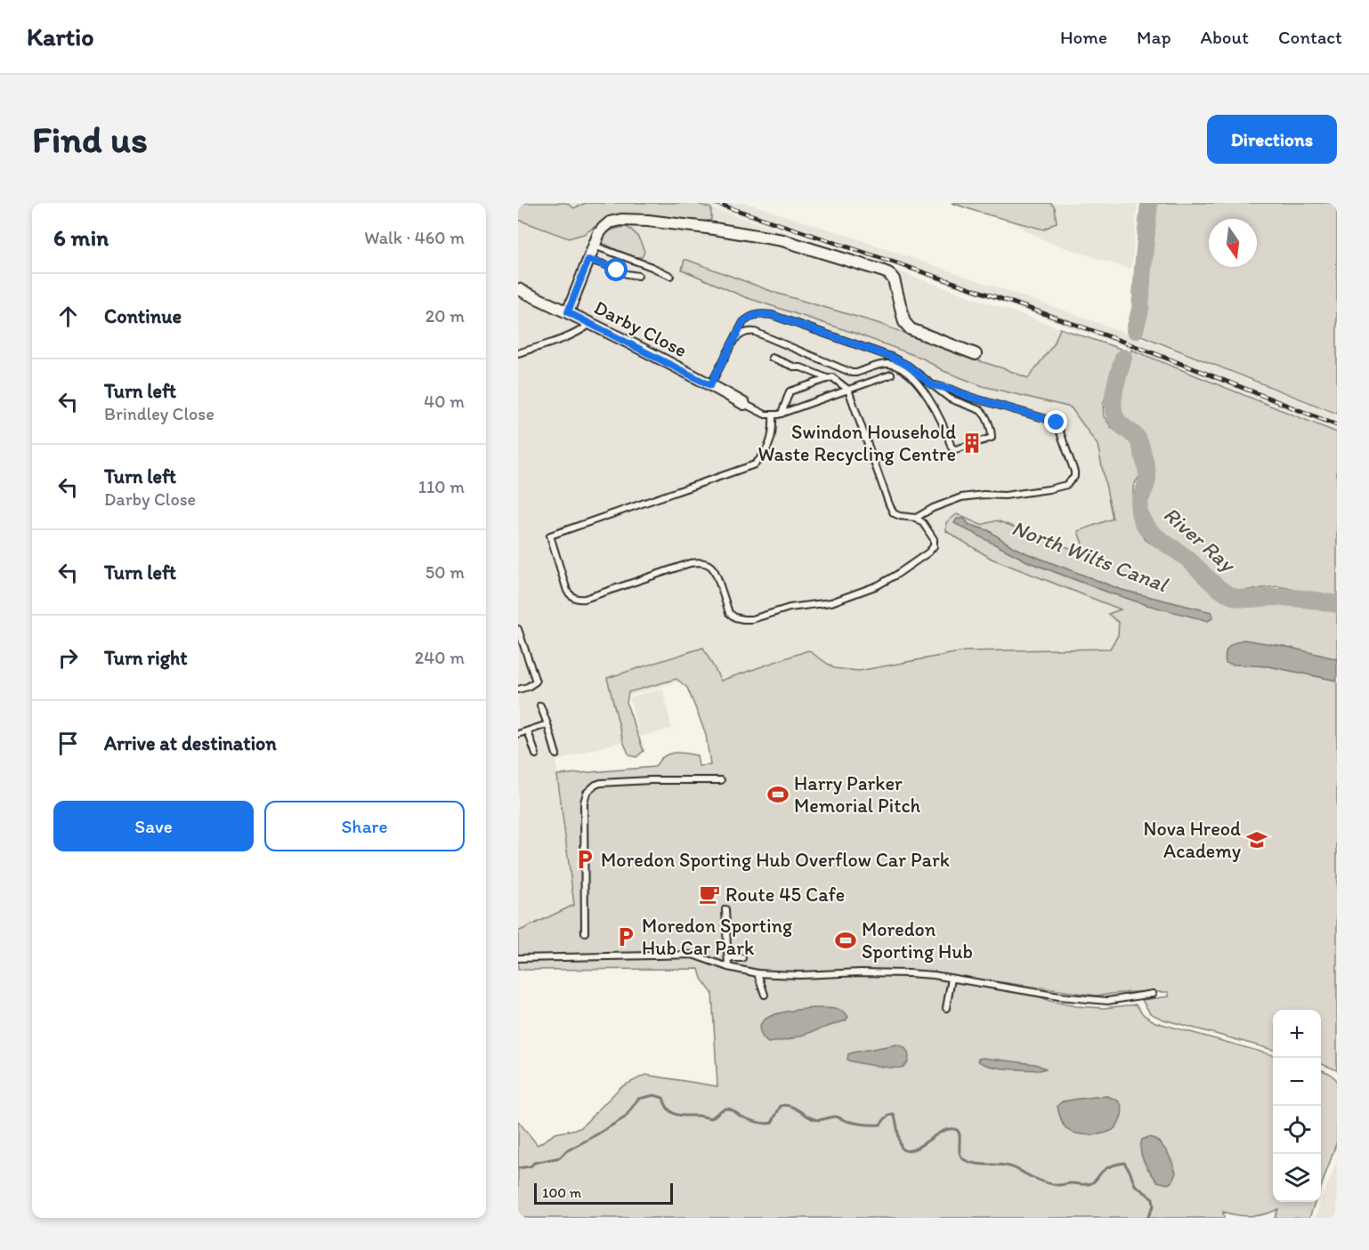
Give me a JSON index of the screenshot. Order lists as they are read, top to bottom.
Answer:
{
  "streets": {
    "street": ["Darby Close"]
  },
  "water": ["River Ray", "North Wilts Canal"],
  "places": {
    "building": ["Swindon Household Waste Recycling Centre"],
    "sports": ["Harry Parker Memorial Pitch", "Moredon Sporting Hub"],
    "school or university": ["Nova Hreod Academy"],
    "parking": ["Moredon Sporting Hub Overflow Car Park", "Moredon Sporting Hub Car Park"],
    "cafe": ["Route 45 Cafe"]
  },
  "scale_bar": "100 m",
  "north": "bottom",
  "page": {
    "header": "Kartio",
    "nav": [
      "Home",
      "Map",
      "About",
      "Contact"
    ],
    "buttons": [
      "Directions",
      ["Save", "Share"]
    ],
    "title": "Find us",
    "heading": ["6 min", "Walk · 460 m"],
    "list": [
      ["Continue", "20 m"],
      ["Turn left", "Brindley Close", "40 m"],
      ["Turn left", "Darby Close", "110 m"],
      ["Turn left", "50 m"],
      ["Turn right", "240 m"],
      "Arrive at destination"
    ],
    "map_buttons": ["+", "−"],
    "scale": "100 m"
  }
}
